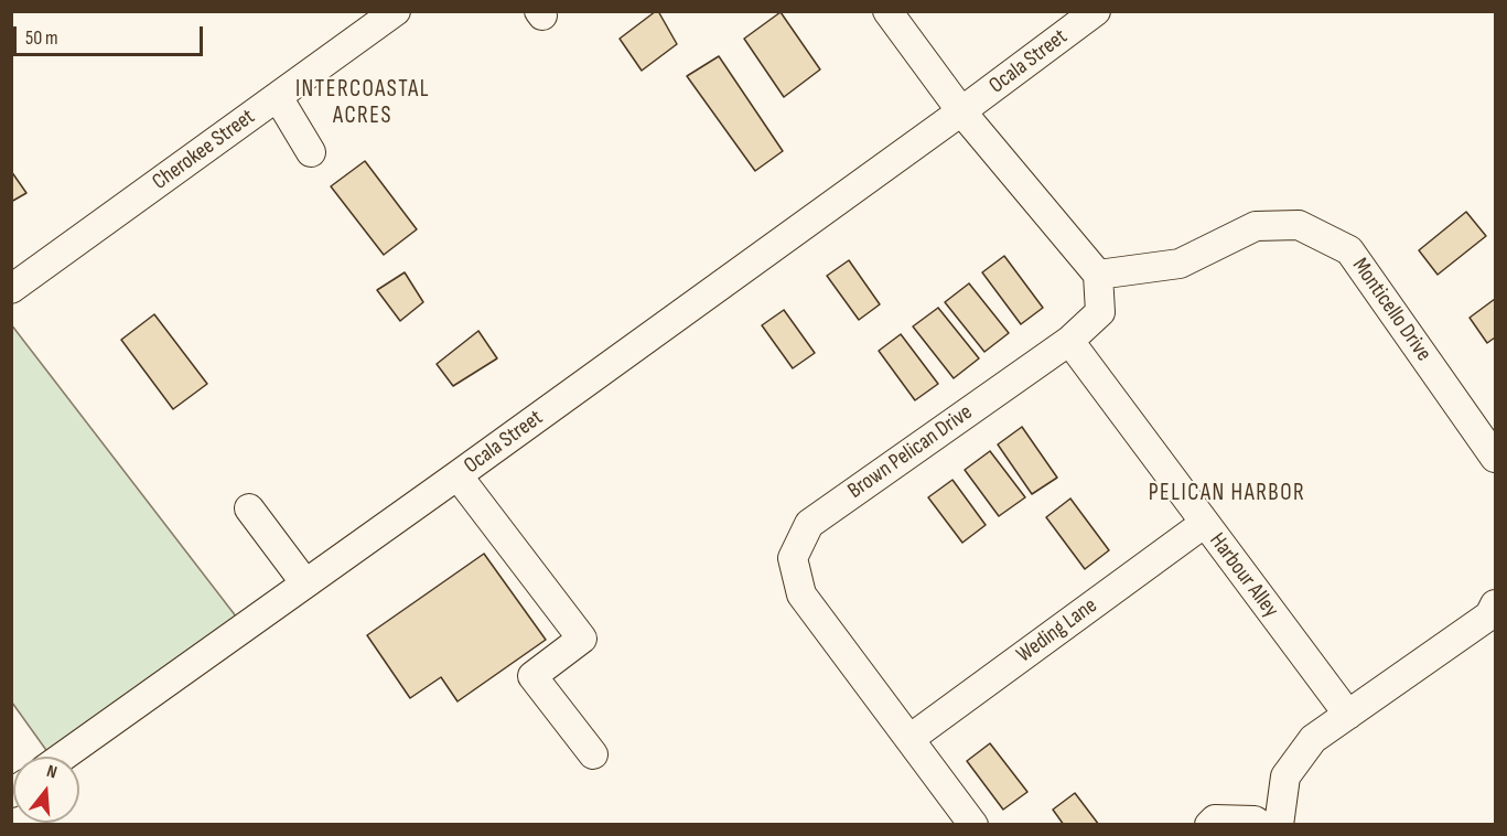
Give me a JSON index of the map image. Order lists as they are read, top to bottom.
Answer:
{
  "streets": {
    "street": [
      "Ocala Street",
      "Cherokee Street",
      "Monticello Drive",
      "Brown Pelican Drive",
      "Harbour Alley",
      "Weding Lane"
    ]
  },
  "crossings": [
    ["Monticello Drive", "Brown Pelican Drive"],
    ["Brown Pelican Drive", "Harbour Alley"],
    ["Brown Pelican Drive", "Weding Lane"],
    ["Harbour Alley", "Weding Lane"]
  ],
  "districts": ["INTERCOASTAL ACRES", "PELICAN HARBOR"],
  "scale_bar": "50 m",
  "north": "top"
}
